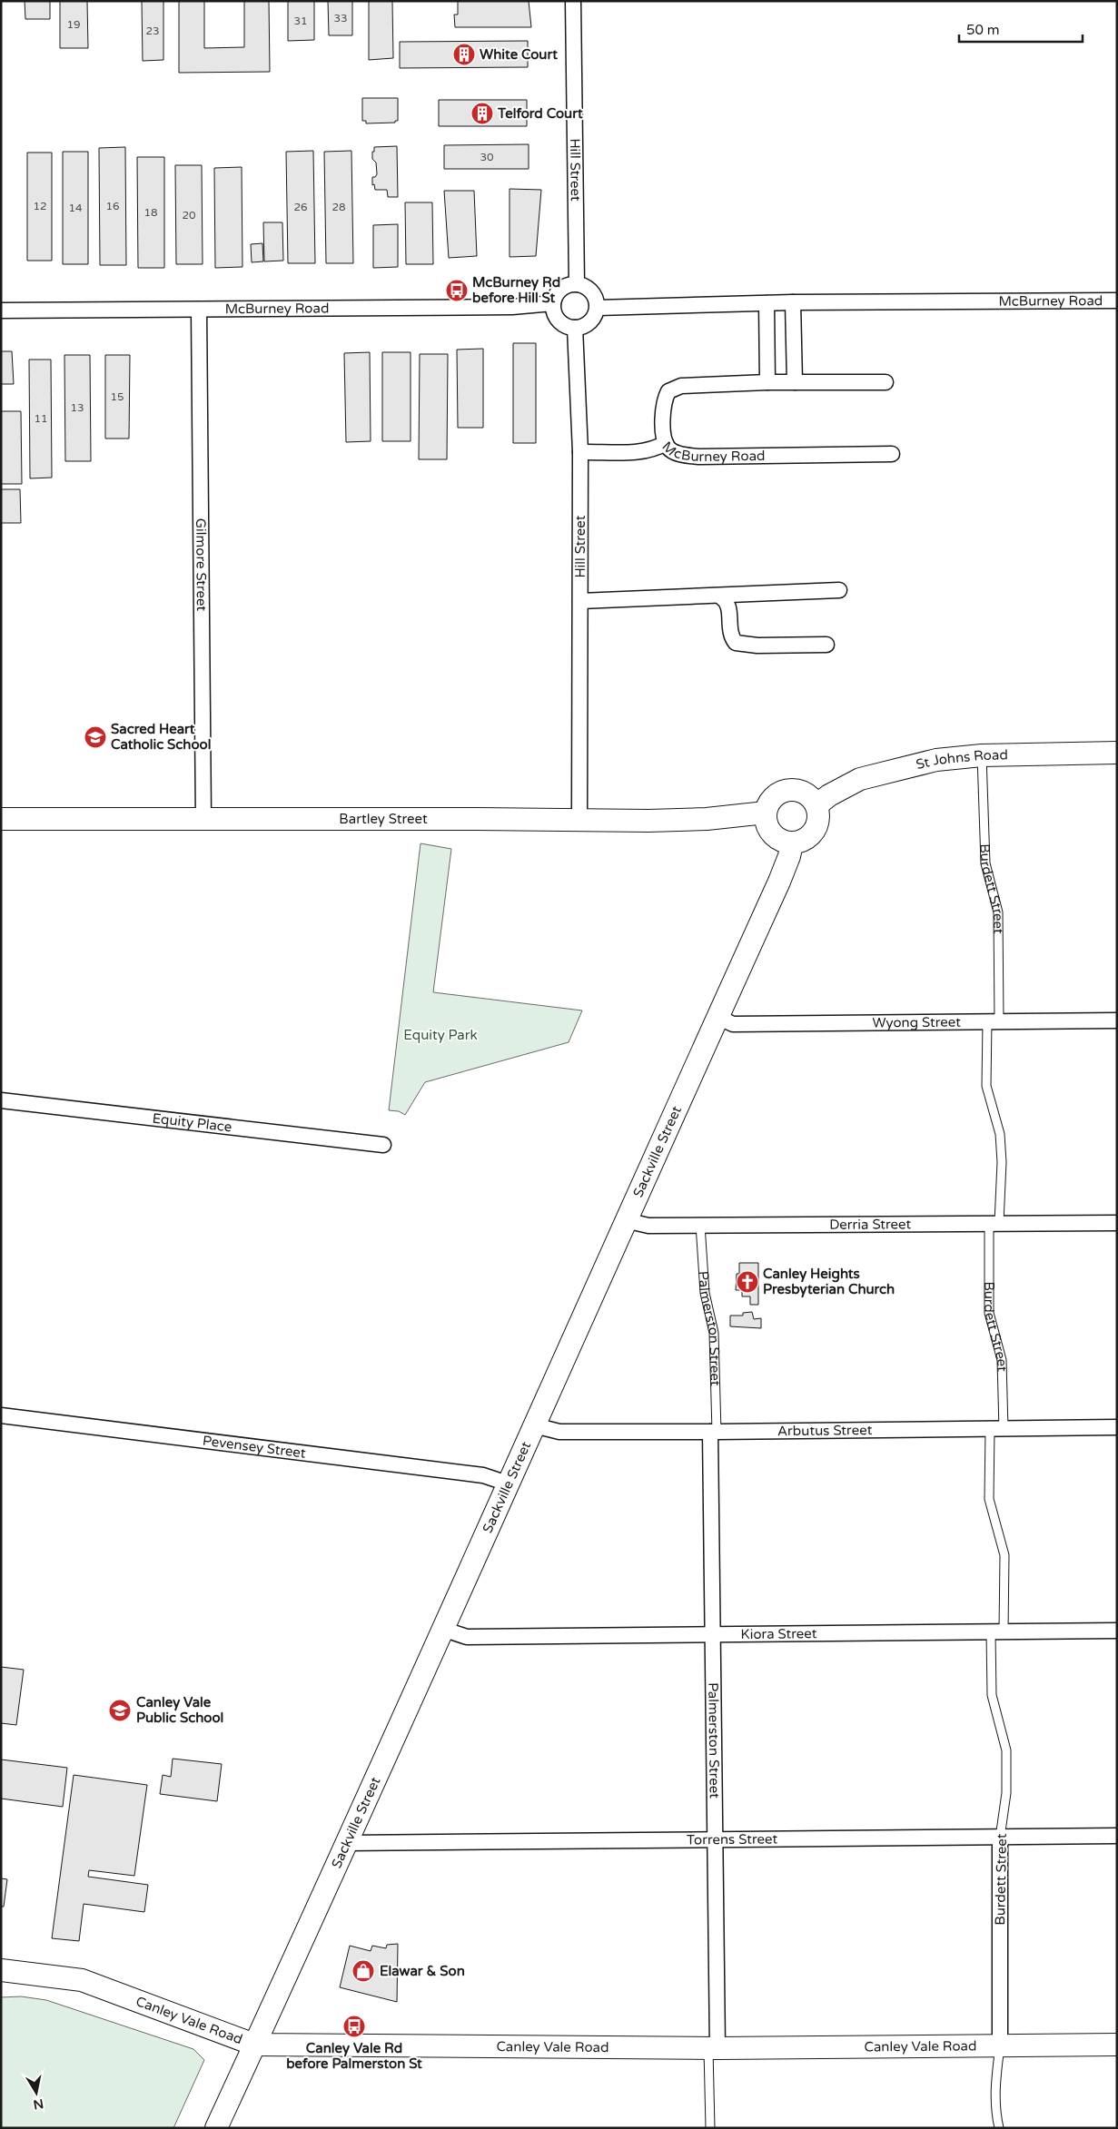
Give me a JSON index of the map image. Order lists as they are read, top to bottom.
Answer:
{
  "streets": {
    "main road": [
      "St Johns Road",
      "Bartley Street",
      "Sackville Street",
      "Canley Vale Road"
    ],
    "street": [
      "Hill Street",
      "McBurney Road",
      "Gilmore Street",
      "Burdett Street",
      "Wyong Street",
      "Equity Place",
      "Derria Street",
      "Palmerston Street",
      "Arbutus Street",
      "Pevensey Street",
      "Kiora Street",
      "Torrens Street"
    ]
  },
  "crossings": [
    ["Hill Street", "McBurney Road"],
    ["Hill Street", "Bartley Street"],
    ["McBurney Road", "Gilmore Street"],
    ["Gilmore Street", "Bartley Street"],
    ["St Johns Road", "Bartley Street"],
    ["St Johns Road", "Burdett Street"],
    ["St Johns Road", "Sackville Street"],
    ["Bartley Street", "Sackville Street"],
    ["Burdett Street", "Wyong Street"],
    ["Burdett Street", "Derria Street"],
    ["Burdett Street", "Arbutus Street"],
    ["Burdett Street", "Kiora Street"],
    ["Burdett Street", "Torrens Street"],
    ["Burdett Street", "Canley Vale Road"],
    ["Wyong Street", "Sackville Street"],
    ["Sackville Street", "Derria Street"],
    ["Sackville Street", "Arbutus Street"],
    ["Sackville Street", "Pevensey Street"],
    ["Sackville Street", "Kiora Street"],
    ["Sackville Street", "Torrens Street"],
    ["Sackville Street", "Canley Vale Road"],
    ["Derria Street", "Palmerston Street"],
    ["Palmerston Street", "Arbutus Street"],
    ["Palmerston Street", "Kiora Street"],
    ["Palmerston Street", "Torrens Street"],
    ["Palmerston Street", "Canley Vale Road"]
  ],
  "parks": ["Equity Park"],
  "places": {
    "building": ["White Court", "Telford Court"],
    "bus stop": ["McBurney Rd before Hill St", "Canley Vale Rd before Palmerston St"],
    "school or university": ["Sacred Heart Catholic School", "Canley Vale Public School"],
    "church": ["Canley Heights Presbyterian Church"],
    "shop": ["Elawar & Son"]
  },
  "house_numbers": [
    "33",
    "31",
    "19",
    "23",
    "30",
    "12",
    "16",
    "26",
    "28",
    "14",
    "18",
    "20",
    "15",
    "13",
    "11"
  ],
  "scale_bar": "50 m",
  "north": "bottom"
}
